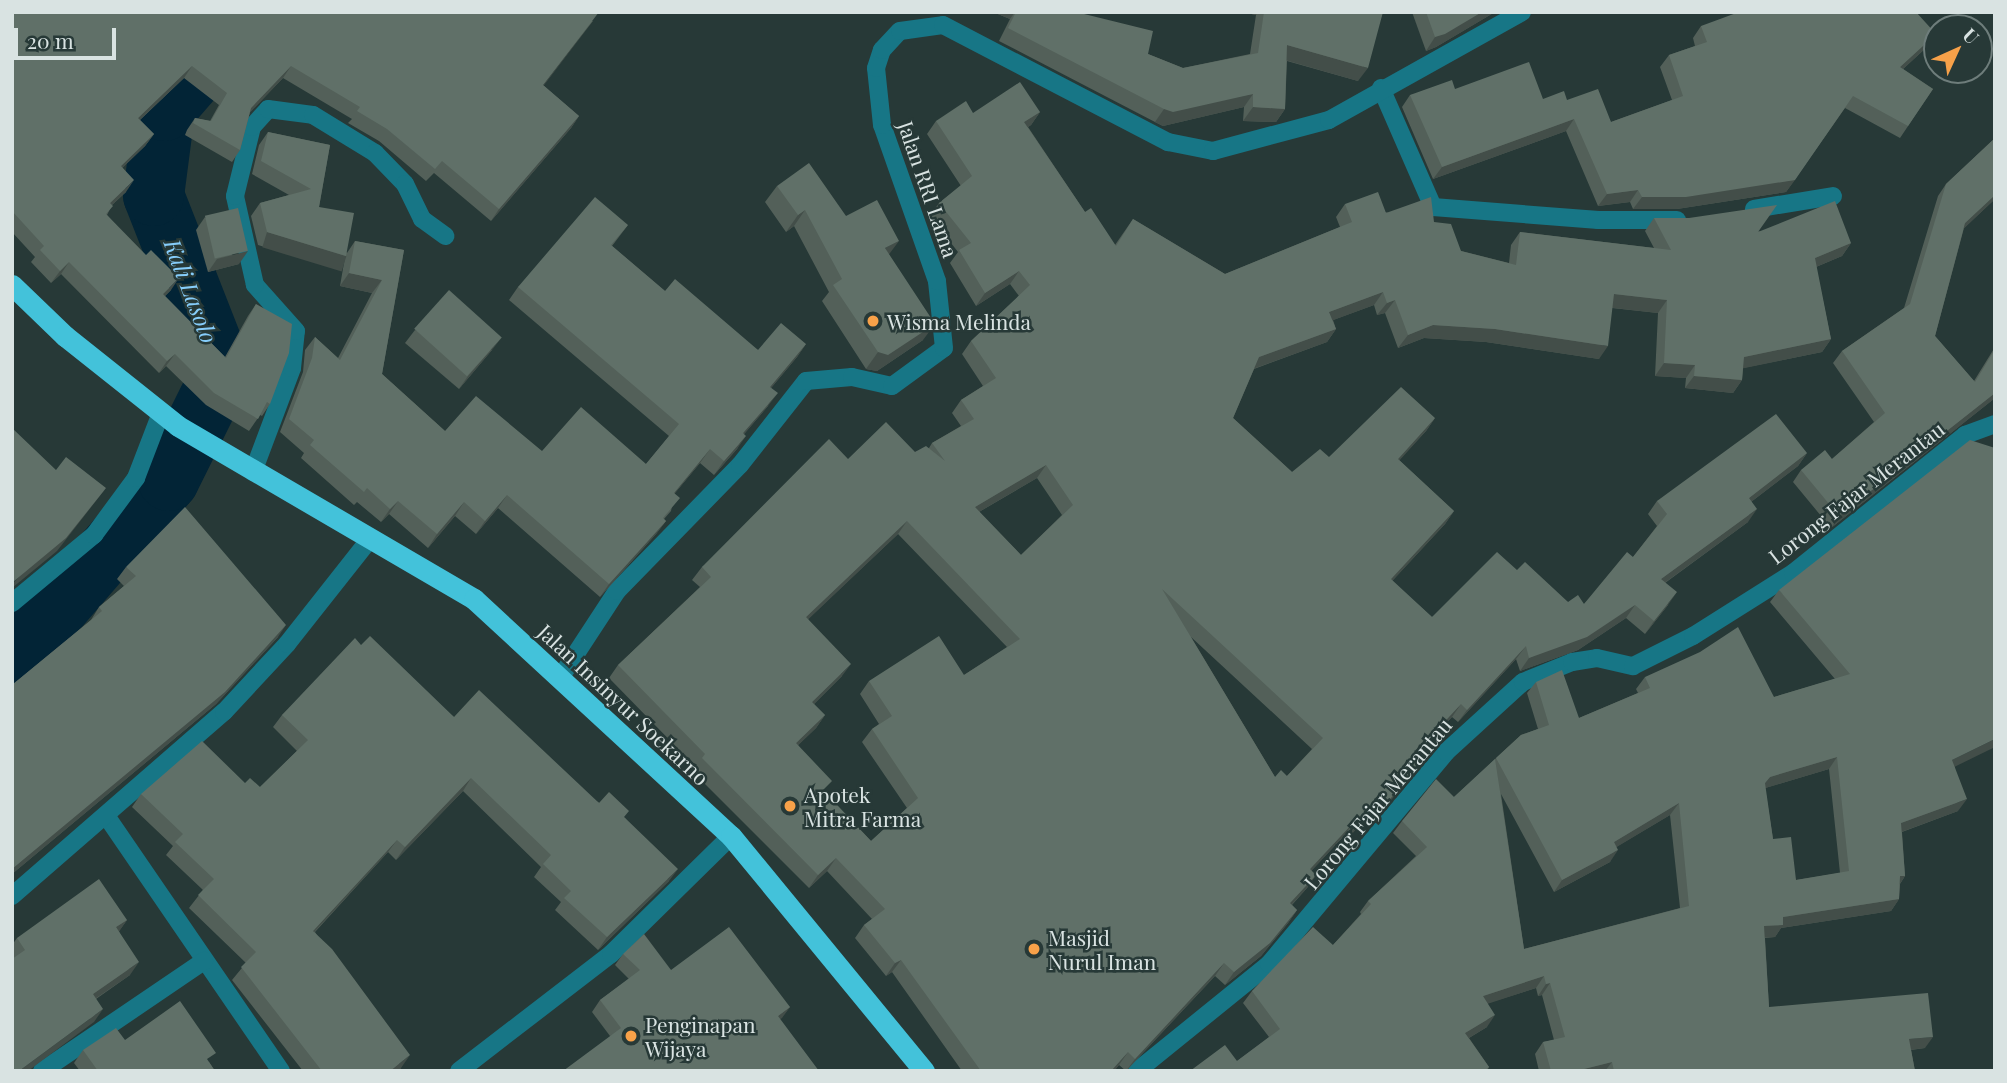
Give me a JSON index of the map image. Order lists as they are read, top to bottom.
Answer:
{
  "streets": {
    "highway": ["Jalan Insinyur Soekarno"],
    "street": ["Jalan RRI Lama", "Lorong Fajar Merantau"]
  },
  "crossings": [
    ["Jalan RRI Lama", "Jalan Insinyur Soekarno"]
  ],
  "water": ["Kali Lasolo"],
  "places": [
    "Wisma Melinda",
    "Apotek Mitra Farma",
    "Masjid Nurul Iman",
    "Penginapan Wijaya"
  ],
  "scale_bar": "20 m",
  "north": "top right"
}
